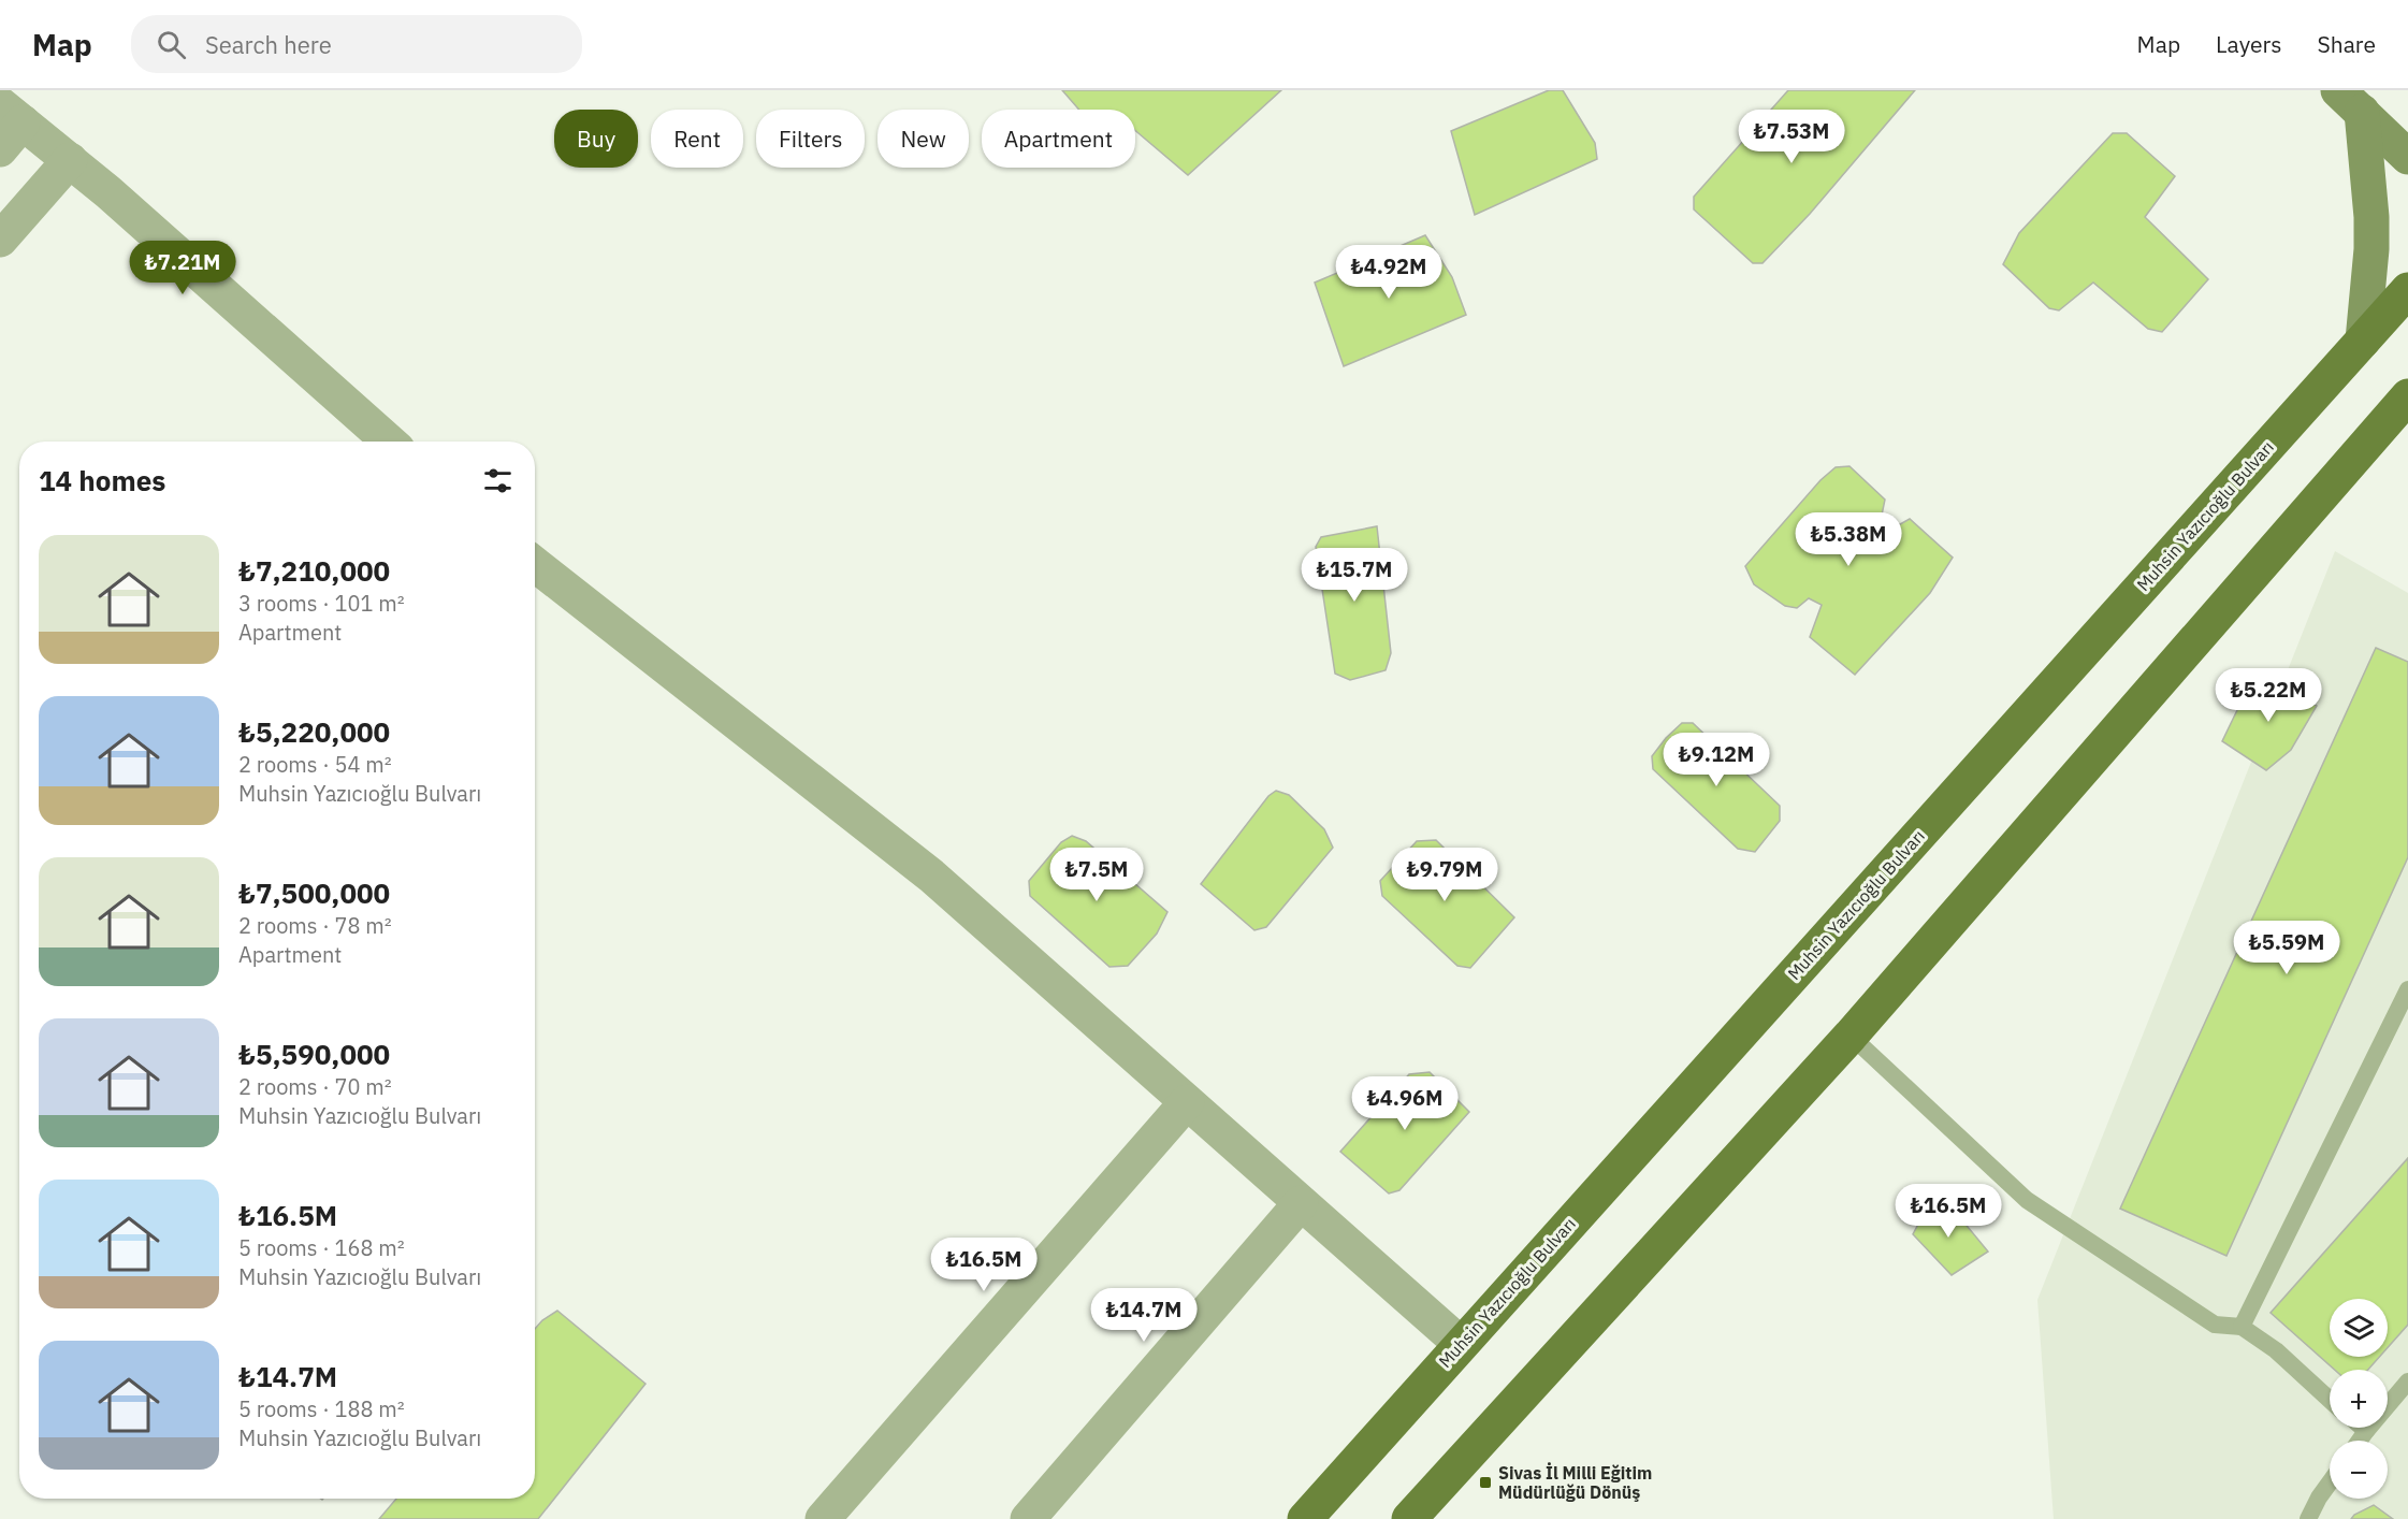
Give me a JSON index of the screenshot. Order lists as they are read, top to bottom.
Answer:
{
  "streets": {
    "main road": ["Muhsin Yazıcıoğlu Bulvarı"]
  },
  "places": {
    "transit": ["Sivas İl Milli Eğitim Müdürlüğü Dönüş"]
  },
  "page": {
    "header": "Map",
    "search": "Search here",
    "nav": ["Map", "Layers", "Share"],
    "price": [
      "₺7.53M",
      "₺7.21M",
      "₺4.92M",
      "₺5.38M",
      "₺15.7M",
      "₺5.22M",
      "₺9.12M",
      "₺7.5M",
      "₺9.79M",
      "₺5.59M",
      "₺4.96M",
      "₺16.5M",
      "₺16.5M",
      "₺14.7M"
    ],
    "chip": [
      "Buy",
      "Rent",
      "Filters",
      "New",
      "Apartment"
    ],
    "heading": "14 homes",
    "list": [
      {
        "name": "₺7,210,000",
        "note": "3 rooms · 101 m² · Apartment"
      },
      {
        "name": "₺5,220,000",
        "note": "2 rooms · 54 m² · Muhsin Yazıcıoğlu Bulvarı"
      },
      {
        "name": "₺7,500,000",
        "note": "2 rooms · 78 m² · Apartment"
      },
      {
        "name": "₺5,590,000",
        "note": "2 rooms · 70 m² · Muhsin Yazıcıoğlu Bulvarı"
      },
      {
        "name": "₺16.5M",
        "note": "5 rooms · 168 m² · Muhsin Yazıcıoğlu Bulvarı"
      },
      {
        "name": "₺14.7M",
        "note": "5 rooms · 188 m² · Muhsin Yazıcıoğlu Bulvarı"
      }
    ],
    "map_buttons": ["+", "−"]
  }
}
